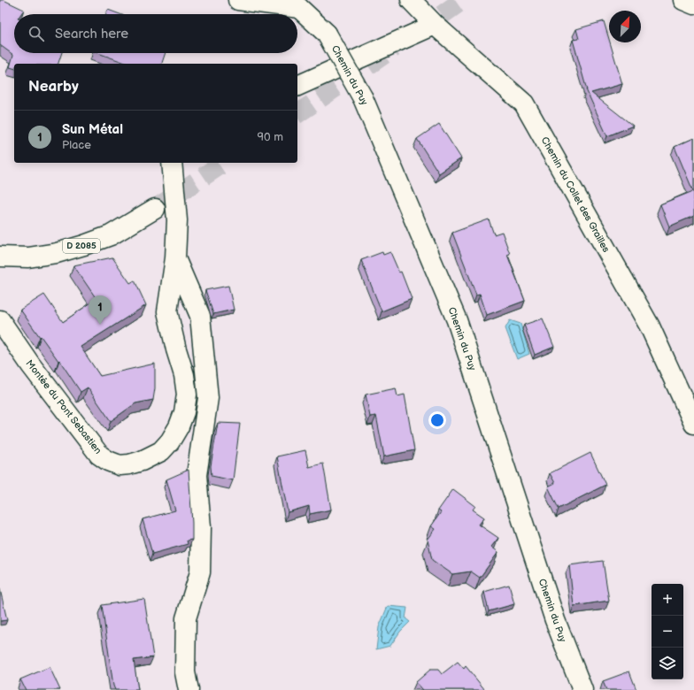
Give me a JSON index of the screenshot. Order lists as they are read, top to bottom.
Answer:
{
  "streets": {
    "street": [
      "Chemin du Puy",
      "Chemin du Collet des Grailles",
      "D 2085",
      "Montée du Pont Sebastien"
    ]
  },
  "north": "top right",
  "page": {
    "search": "Search here",
    "heading": "Nearby",
    "list": [
      {
        "mark": "1",
        "name": "Sun Métal",
        "note": "Place",
        "value": "90 m"
      }
    ],
    "pins": "1",
    "map_buttons": ["+", "−"]
  }
}
